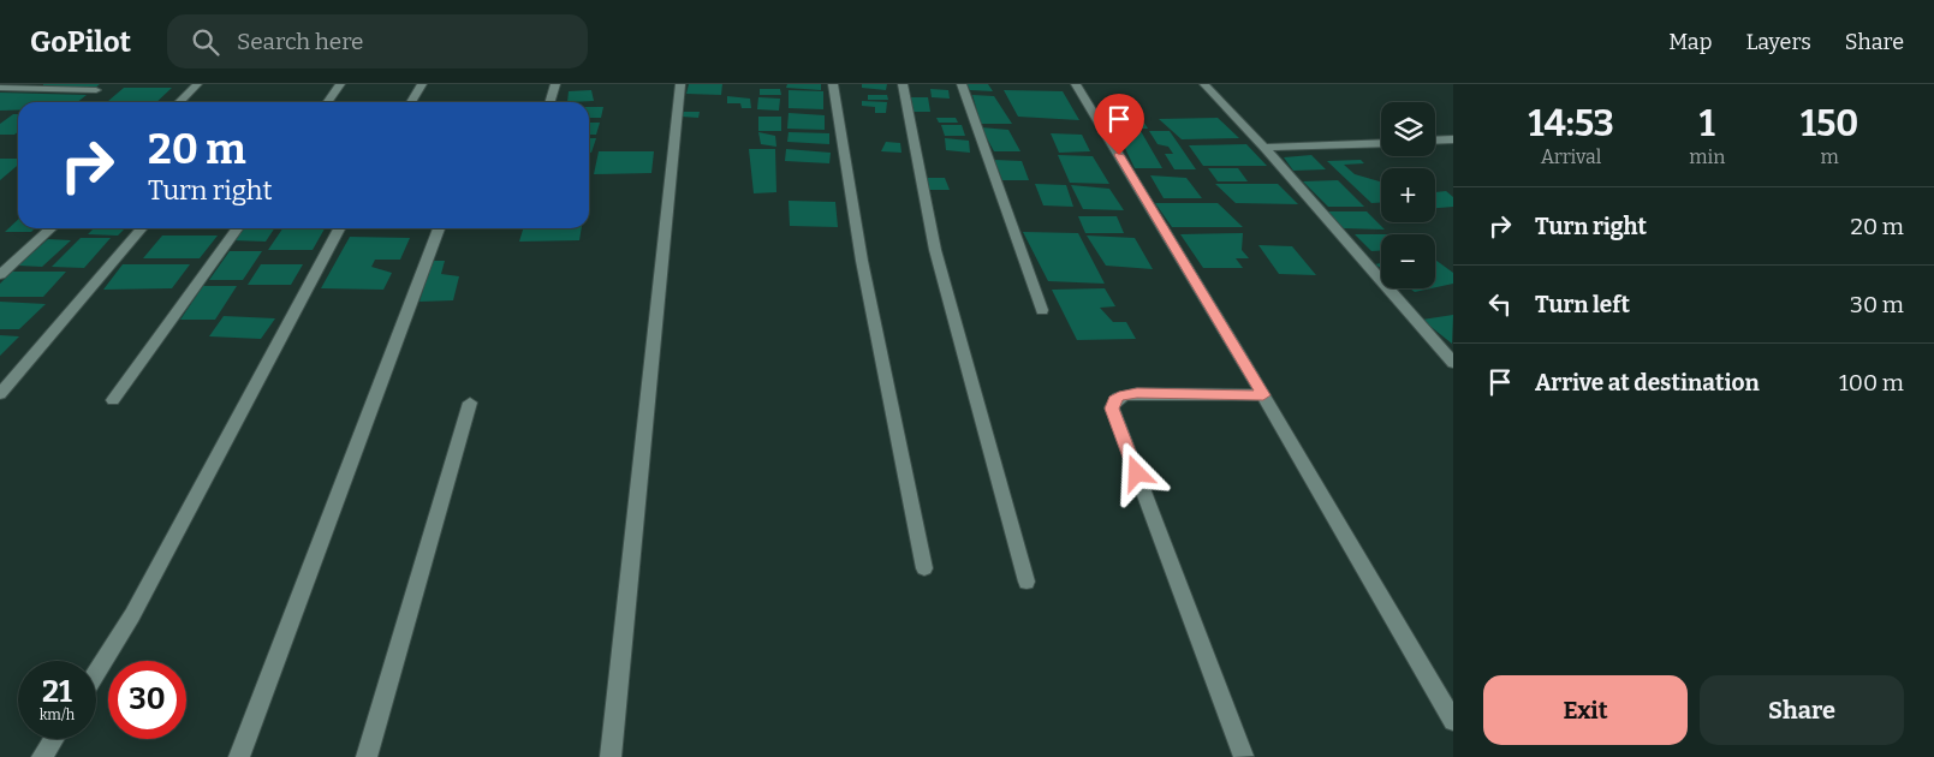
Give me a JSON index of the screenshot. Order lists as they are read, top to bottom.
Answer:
{
  "page": {
    "header": "GoPilot",
    "search": "Search here",
    "nav": ["Map", "Layers", "Share"],
    "eta": [
      "14:53",
      "Arrival",
      "1",
      "min",
      "150",
      "m"
    ],
    "map_buttons": ["+", "−"],
    "turn": ["20 m", "Turn right"],
    "list": [
      {
        "name": "Turn right",
        "value": "20 m"
      },
      {
        "name": "Turn left",
        "value": "30 m"
      },
      {
        "name": "Arrive at destination",
        "value": "100 m"
      }
    ],
    "speed": "21 km/h",
    "limit": "30",
    "buttons": ["Exit", "Share"]
  }
}
